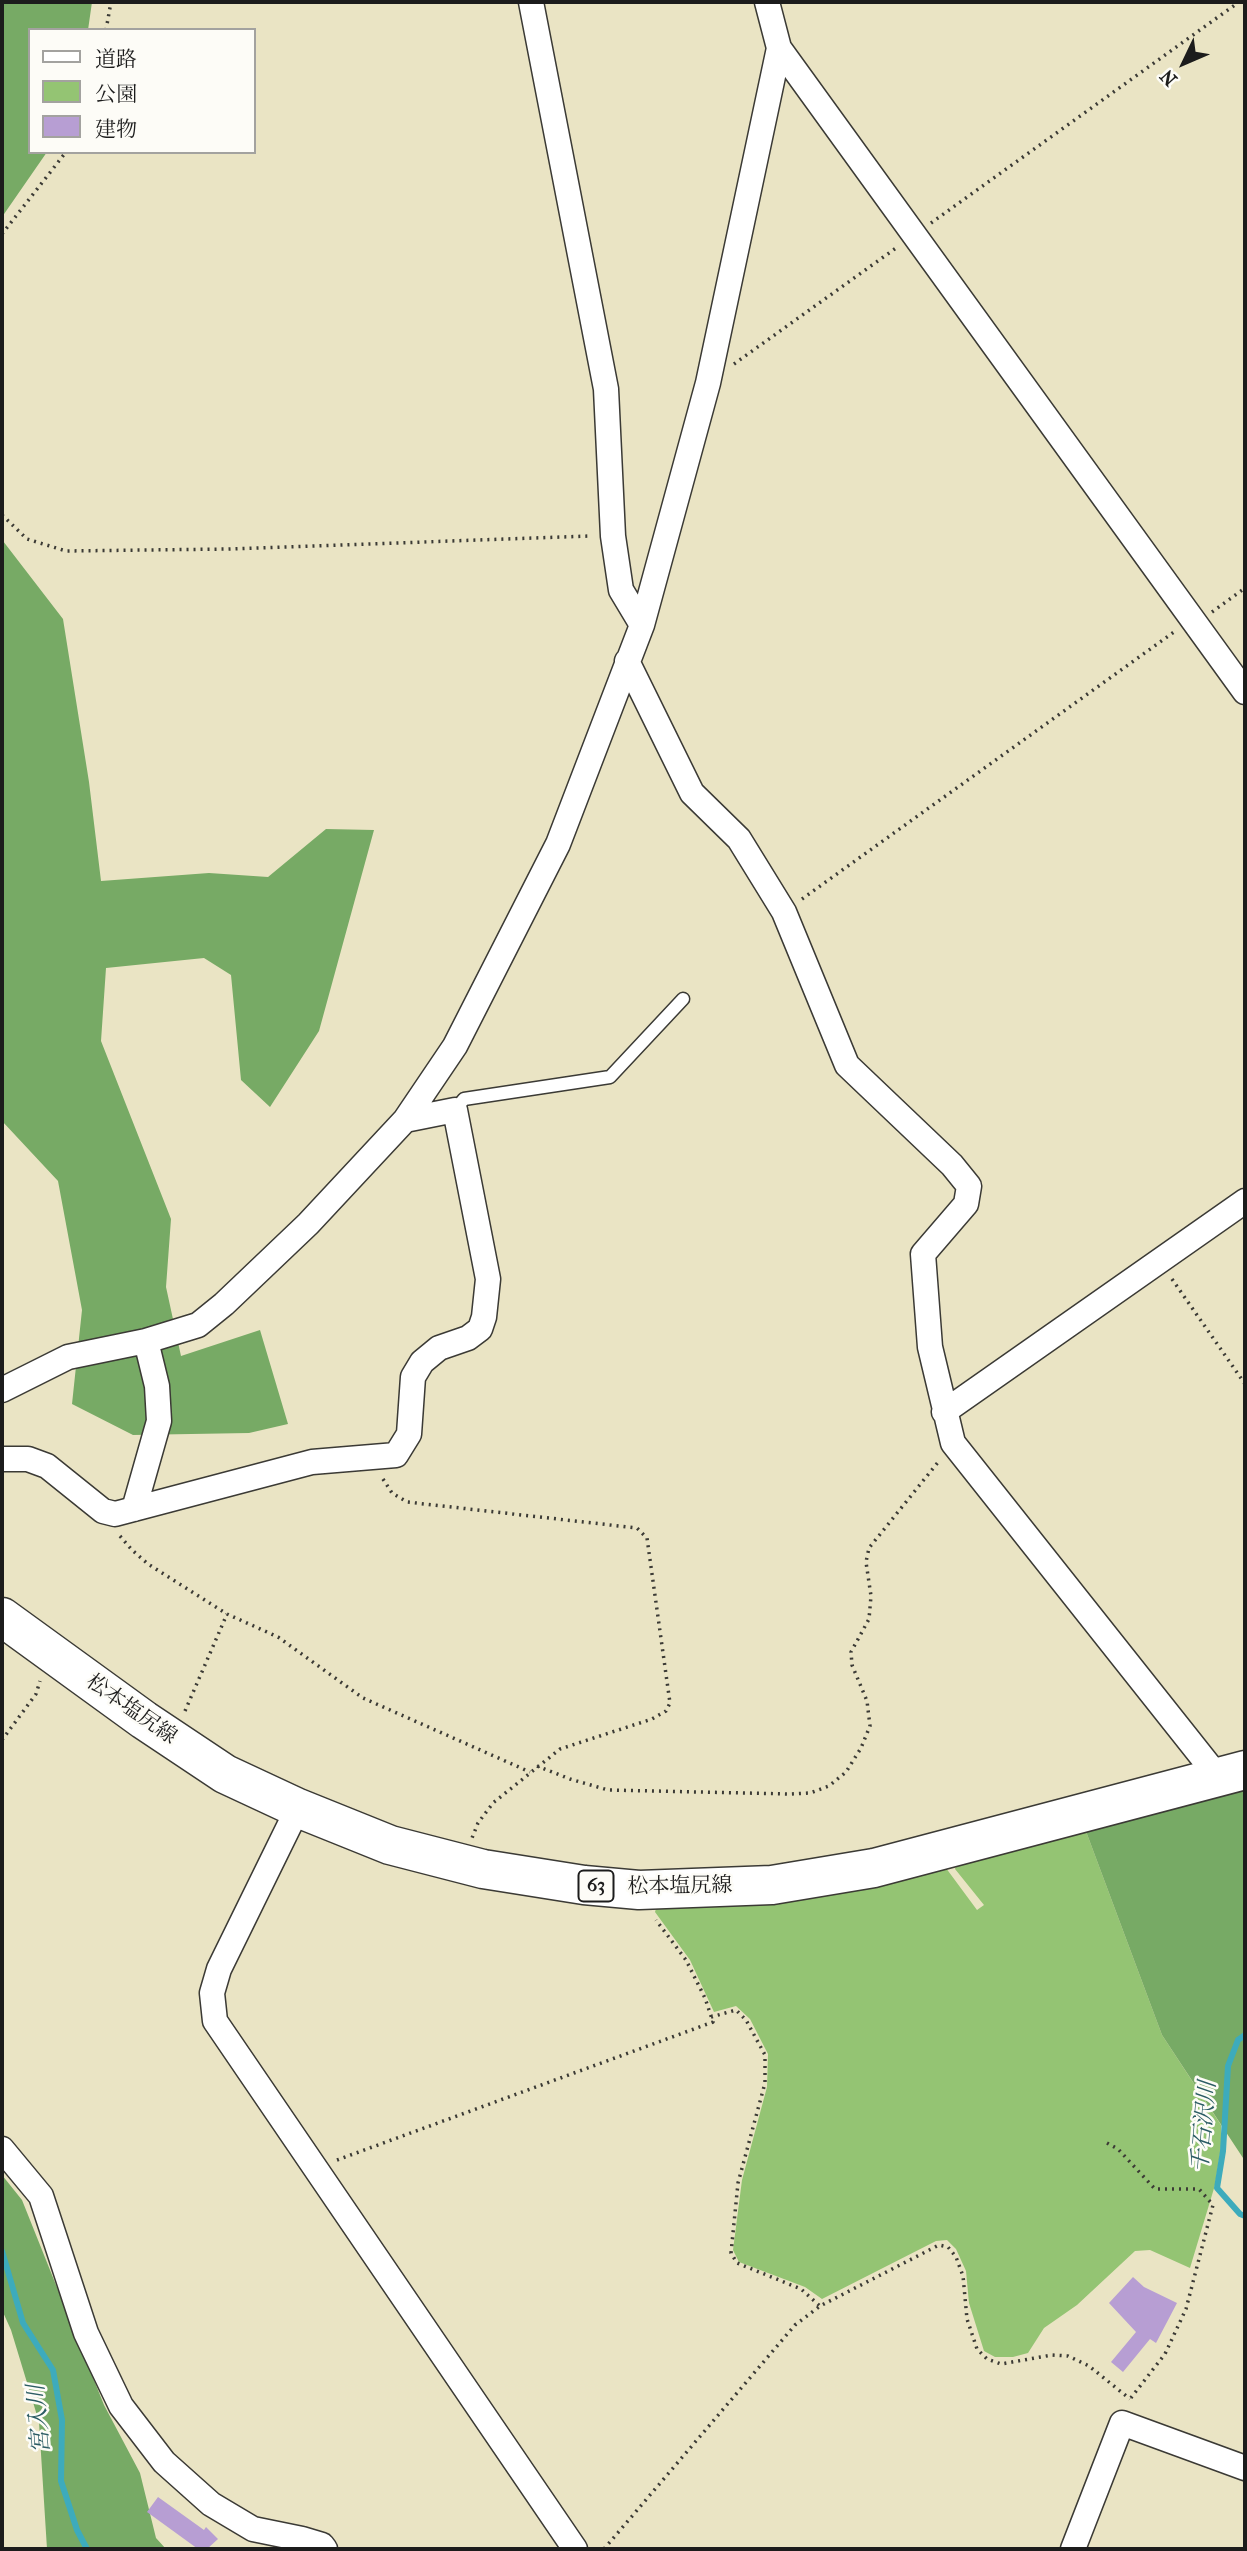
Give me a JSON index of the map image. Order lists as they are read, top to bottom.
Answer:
{
  "streets": {
    "main road": ["松本塩尻線", "63"]
  },
  "water": ["千石沢川", "宮入川"],
  "legend": ["道路", "公園", "建物"],
  "north": "bottom left"
}
